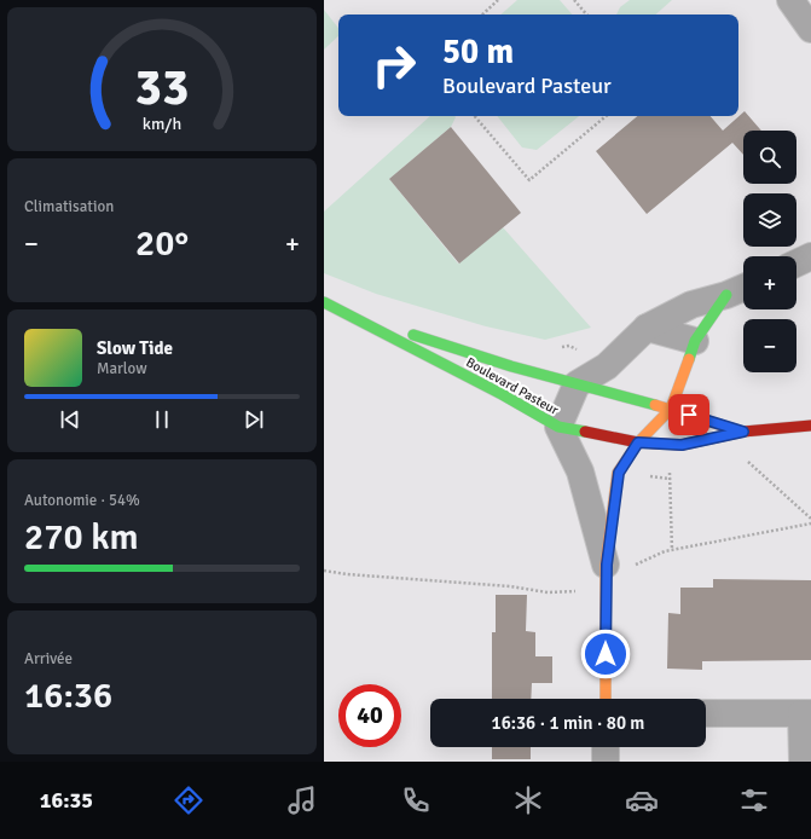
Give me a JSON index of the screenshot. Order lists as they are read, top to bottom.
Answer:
{
  "streets": {
    "main road": ["Boulevard Pasteur"]
  },
  "page": {
    "turn": ["50 m", "Boulevard Pasteur"],
    "map_buttons": ["+", "−"],
    "tile": [
      "Climatisation",
      ["Autonomie · 54%", "270 km"],
      ["Arrivée", "16:36"]
    ],
    "heat": ["−", "20°", "+"],
    "song": ["Slow Tide", "Marlow"],
    "limit": "40",
    "trip": "16:36 · 1 min · 80 m",
    "tabs": "16:35",
    "gauge": ["33", "km/h"]
  }
}
